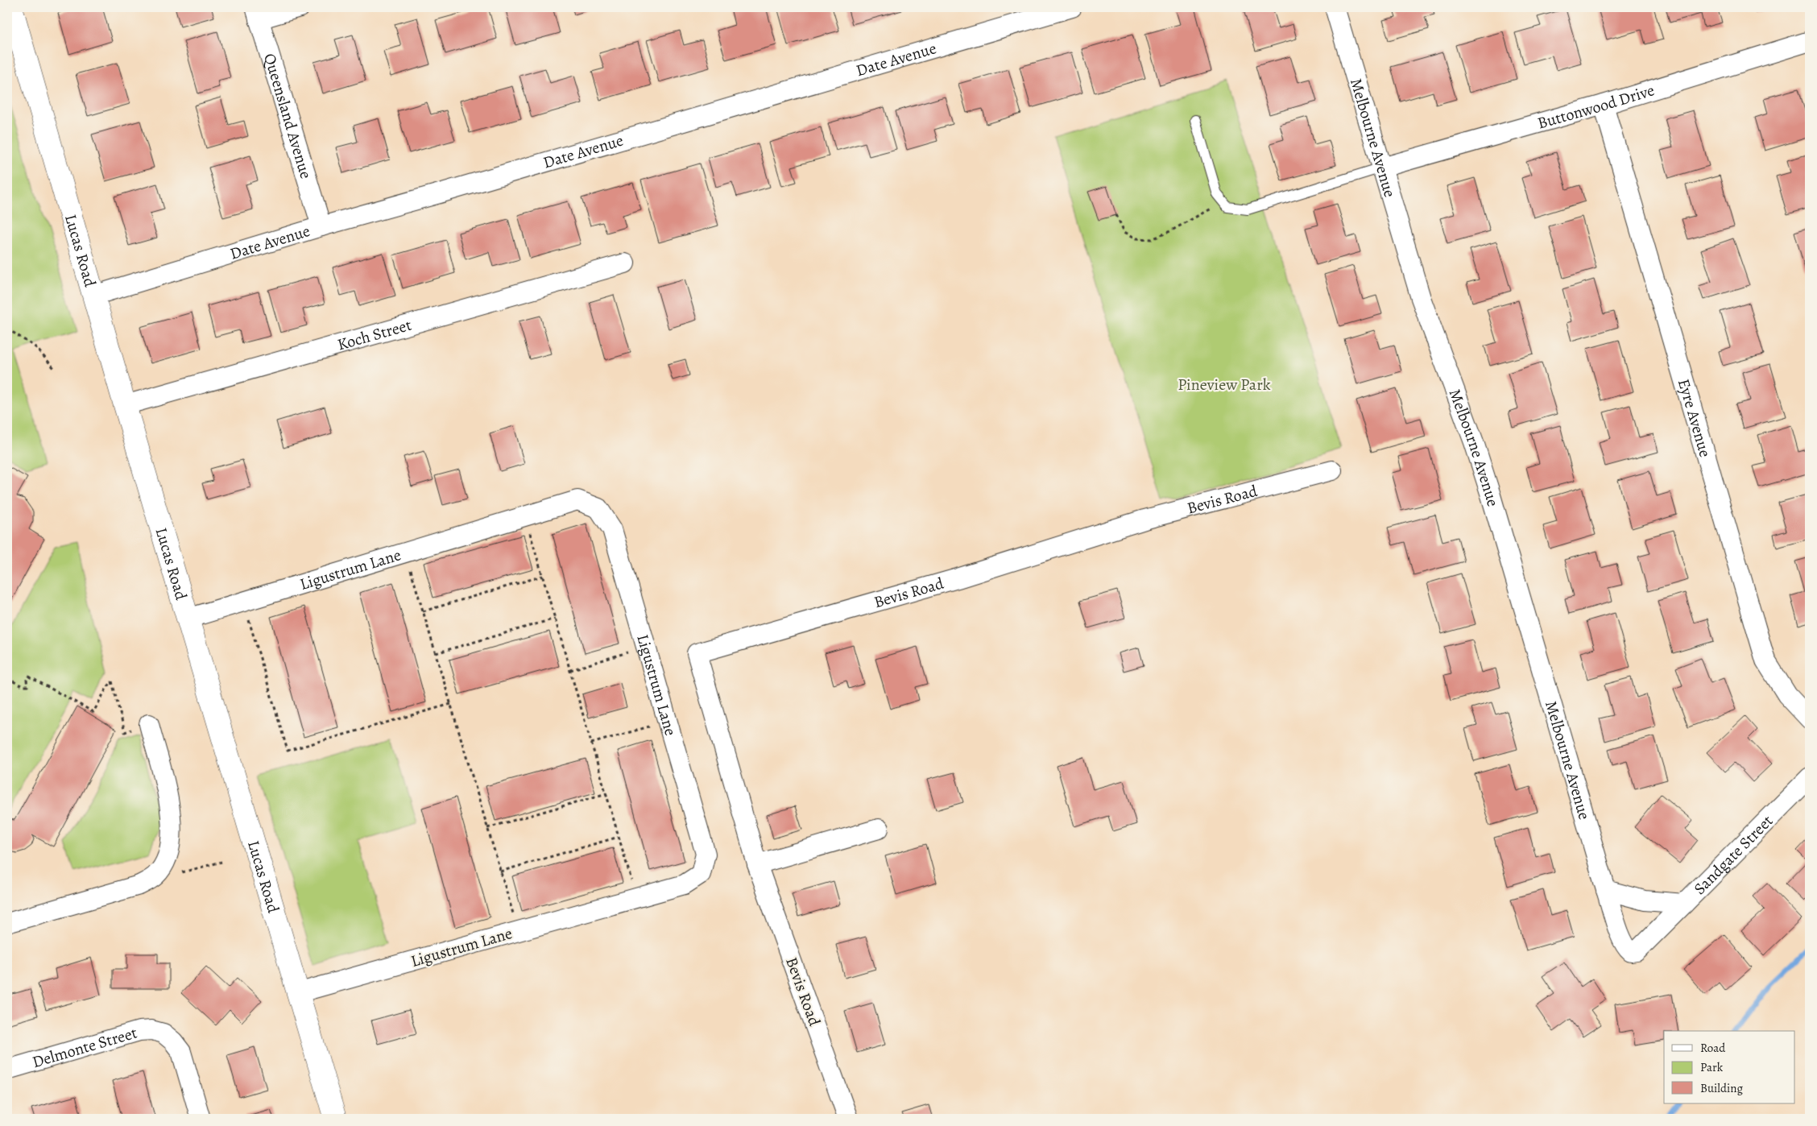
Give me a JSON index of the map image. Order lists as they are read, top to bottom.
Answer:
{
  "streets": {
    "street": [
      "Date Avenue",
      "Buttonwood Drive",
      "Queensland Avenue",
      "Melbourne Avenue",
      "Lucas Road",
      "Koch Street",
      "Eyre Avenue",
      "Bevis Road",
      "Ligustrum Lane",
      "Sandgate Street",
      "Delmonte Street"
    ]
  },
  "crossings": [
    ["Date Avenue", "Queensland Avenue"],
    ["Date Avenue", "Lucas Road"],
    ["Buttonwood Drive", "Melbourne Avenue"],
    ["Buttonwood Drive", "Eyre Avenue"],
    ["Melbourne Avenue", "Sandgate Street"],
    ["Lucas Road", "Koch Street"],
    ["Lucas Road", "Ligustrum Lane"]
  ],
  "parks": ["Pineview Park"],
  "legend": ["Road", "Park", "Building"]
}
